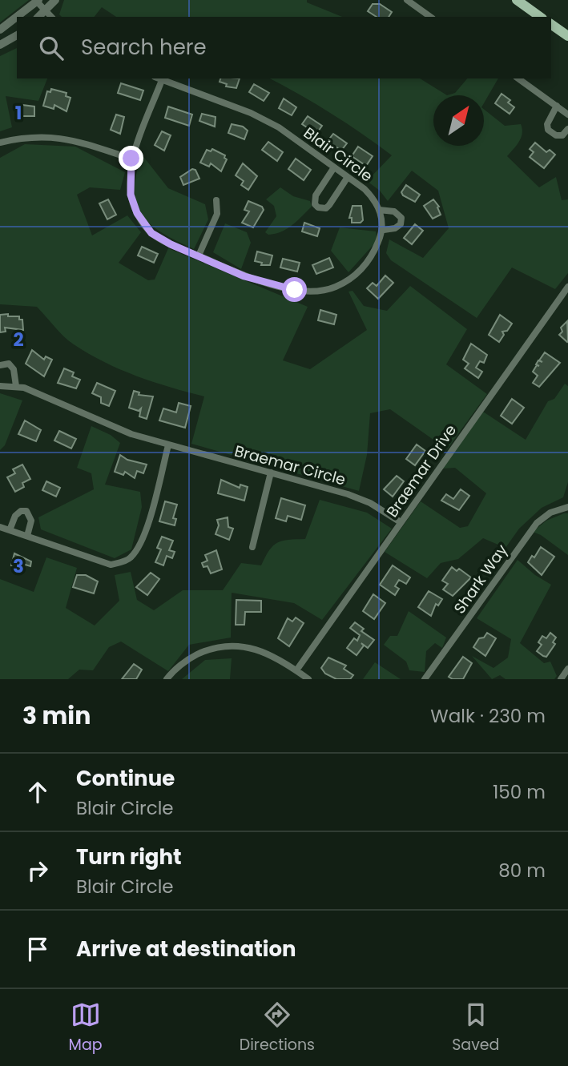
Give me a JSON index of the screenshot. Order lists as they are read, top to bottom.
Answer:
{
  "streets": {
    "street": [
      "Blair Circle",
      "Braemar Circle",
      "Braemar Drive",
      "Shark Way"
    ]
  },
  "crossings": [
    ["Braemar Circle", "Braemar Drive"]
  ],
  "north": "top right",
  "page": {
    "search": "Search here",
    "heading": ["3 min", "Walk · 230 m"],
    "list": [
      ["Continue", "Blair Circle", "150 m"],
      ["Turn right", "Blair Circle", "80 m"],
      "Arrive at destination"
    ],
    "nav": ["Map", "Directions", "Saved"]
  },
  "grid": {
    "rows": ["1", "2", "3"]
  }
}
